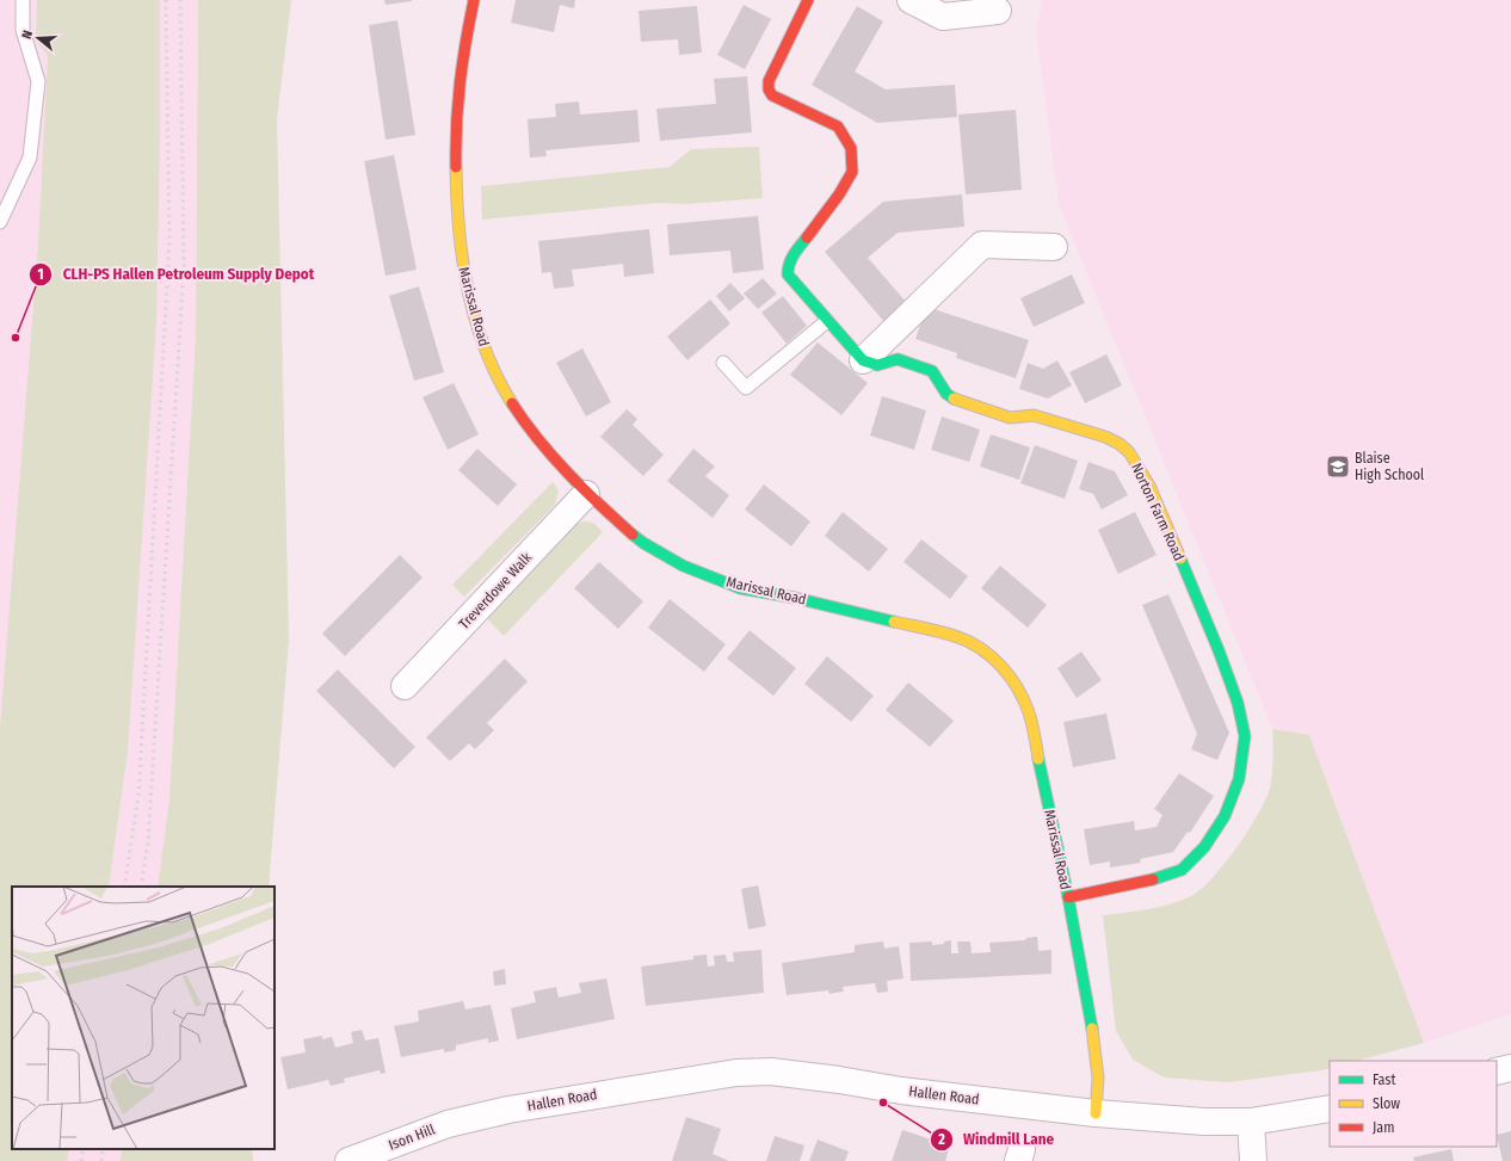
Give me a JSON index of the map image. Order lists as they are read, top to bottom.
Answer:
{
  "streets": {
    "street": [
      "Marissal Road",
      "Norton Farm Road",
      "Treverdowe Walk",
      "Hallen Road",
      "Ison Hill"
    ]
  },
  "crossings": [
    ["Marissal Road", "Norton Farm Road"],
    ["Marissal Road", "Treverdowe Walk"],
    ["Marissal Road", "Hallen Road"],
    ["Hallen Road", "Ison Hill"]
  ],
  "places": {
    "other": ["CLH-PS Hallen Petroleum Supply Depot", "Windmill Lane"],
    "school or university": ["Blaise High School"]
  },
  "legend": ["Fast", "Slow", "Jam"],
  "north": "left"
}
